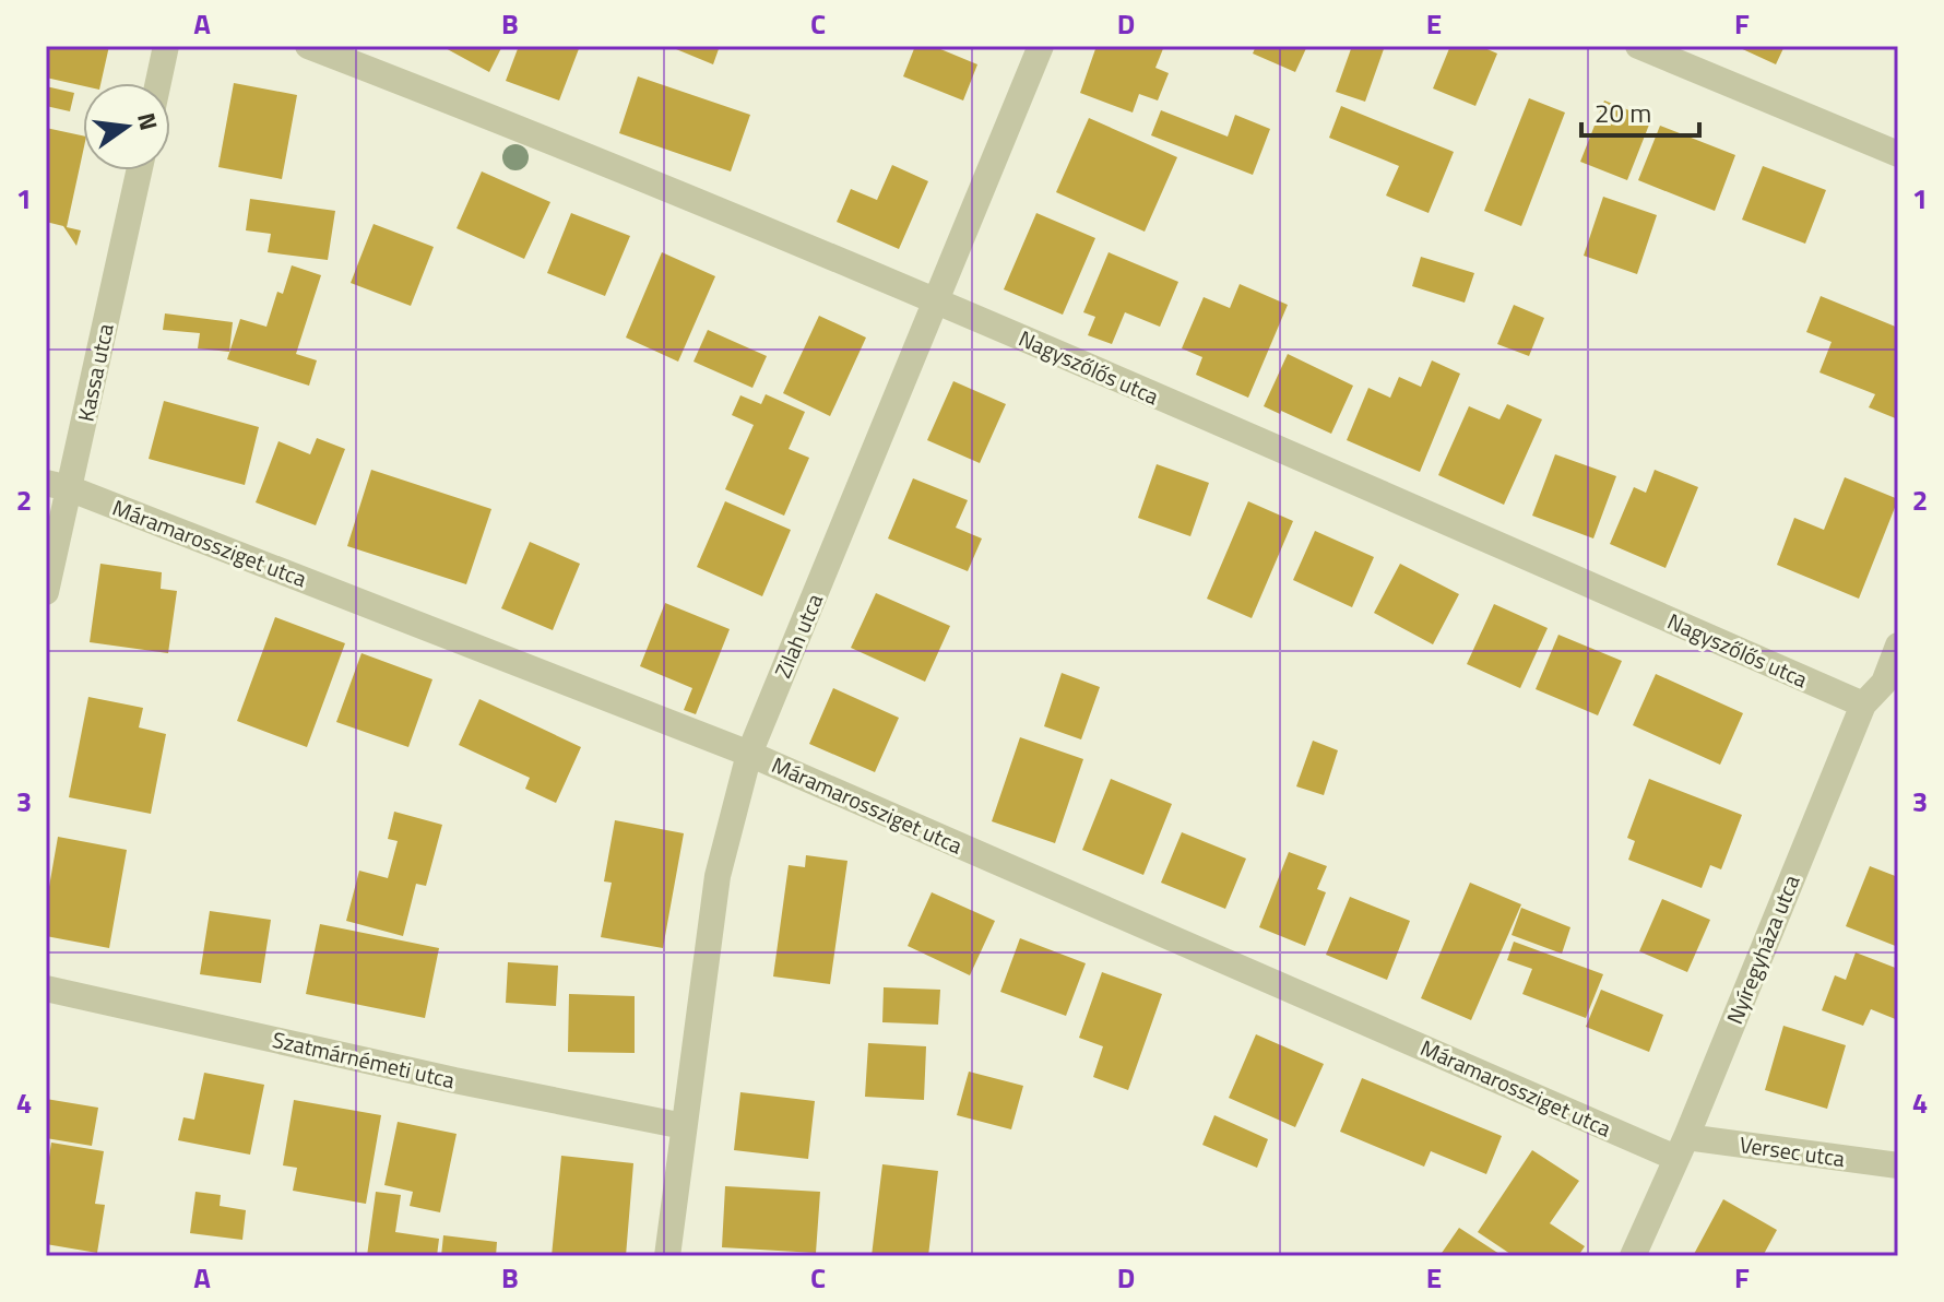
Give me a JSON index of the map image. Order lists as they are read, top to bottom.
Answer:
{
  "streets": {
    "street": [
      "Nagyszőlős utca",
      "Kassa utca",
      "Máramarossziget utca",
      "Zilah utca",
      "Nyíregyháza utca",
      "Szatmárnémeti utca",
      "Versec utca"
    ]
  },
  "crossings": [
    ["Nagyszőlős utca", "Zilah utca"],
    ["Nagyszőlős utca", "Nyíregyháza utca"],
    ["Kassa utca", "Máramarossziget utca"],
    ["Máramarossziget utca", "Zilah utca"],
    ["Máramarossziget utca", "Nyíregyháza utca"],
    ["Máramarossziget utca", "Versec utca"],
    ["Zilah utca", "Szatmárnémeti utca"],
    ["Nyíregyháza utca", "Versec utca"]
  ],
  "scale_bar": "20 m",
  "north": "right",
  "grid": {
    "columns": [
      "A",
      "B",
      "C",
      "D",
      "E",
      "F"
    ],
    "rows": [
      "1",
      "2",
      "3",
      "4"
    ]
  }
}
